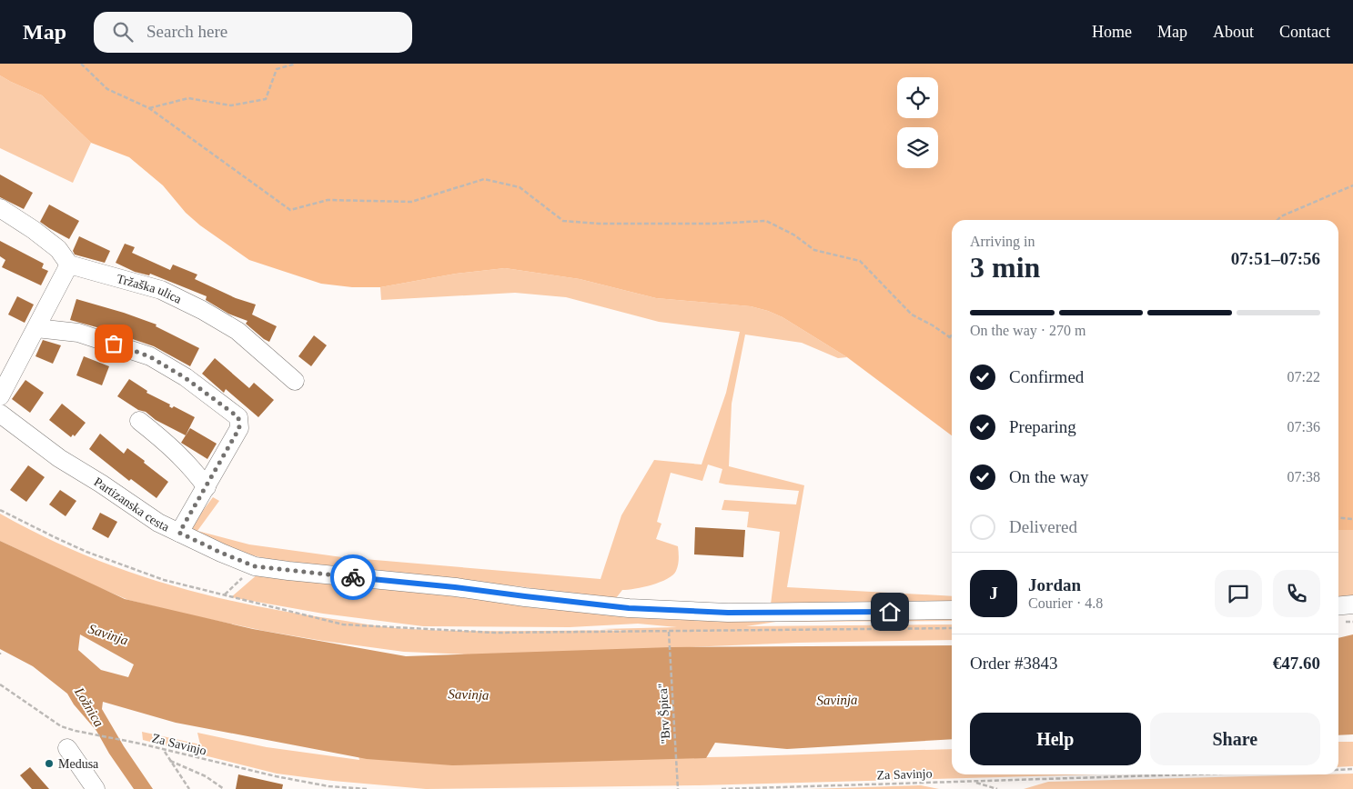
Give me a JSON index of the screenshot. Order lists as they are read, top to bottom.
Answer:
{
  "streets": {
    "street": ["Tržaška ulica", "Partizanska cesta"],
    "path": ["\"Brv Špica\"", "Za Savinjo"]
  },
  "water": ["Savinja", "Ložnica"],
  "places": ["Medusa"],
  "page": {
    "header": "Map",
    "search": "Search here",
    "nav": [
      "Home",
      "Map",
      "About",
      "Contact"
    ],
    "heading": ["3 min", "Arriving in", "07:51–07:56"],
    "panel": [
      "Jordan",
      "Courier · 4.8",
      "Order #3843",
      "€47.60"
    ],
    "bar": "On the way · 270 m",
    "list": [
      ["Confirmed", "07:22"],
      ["Preparing", "07:36"],
      ["On the way", "07:38"],
      "Delivered"
    ],
    "round": "J",
    "buttons": ["Help", "Share"]
  }
}
